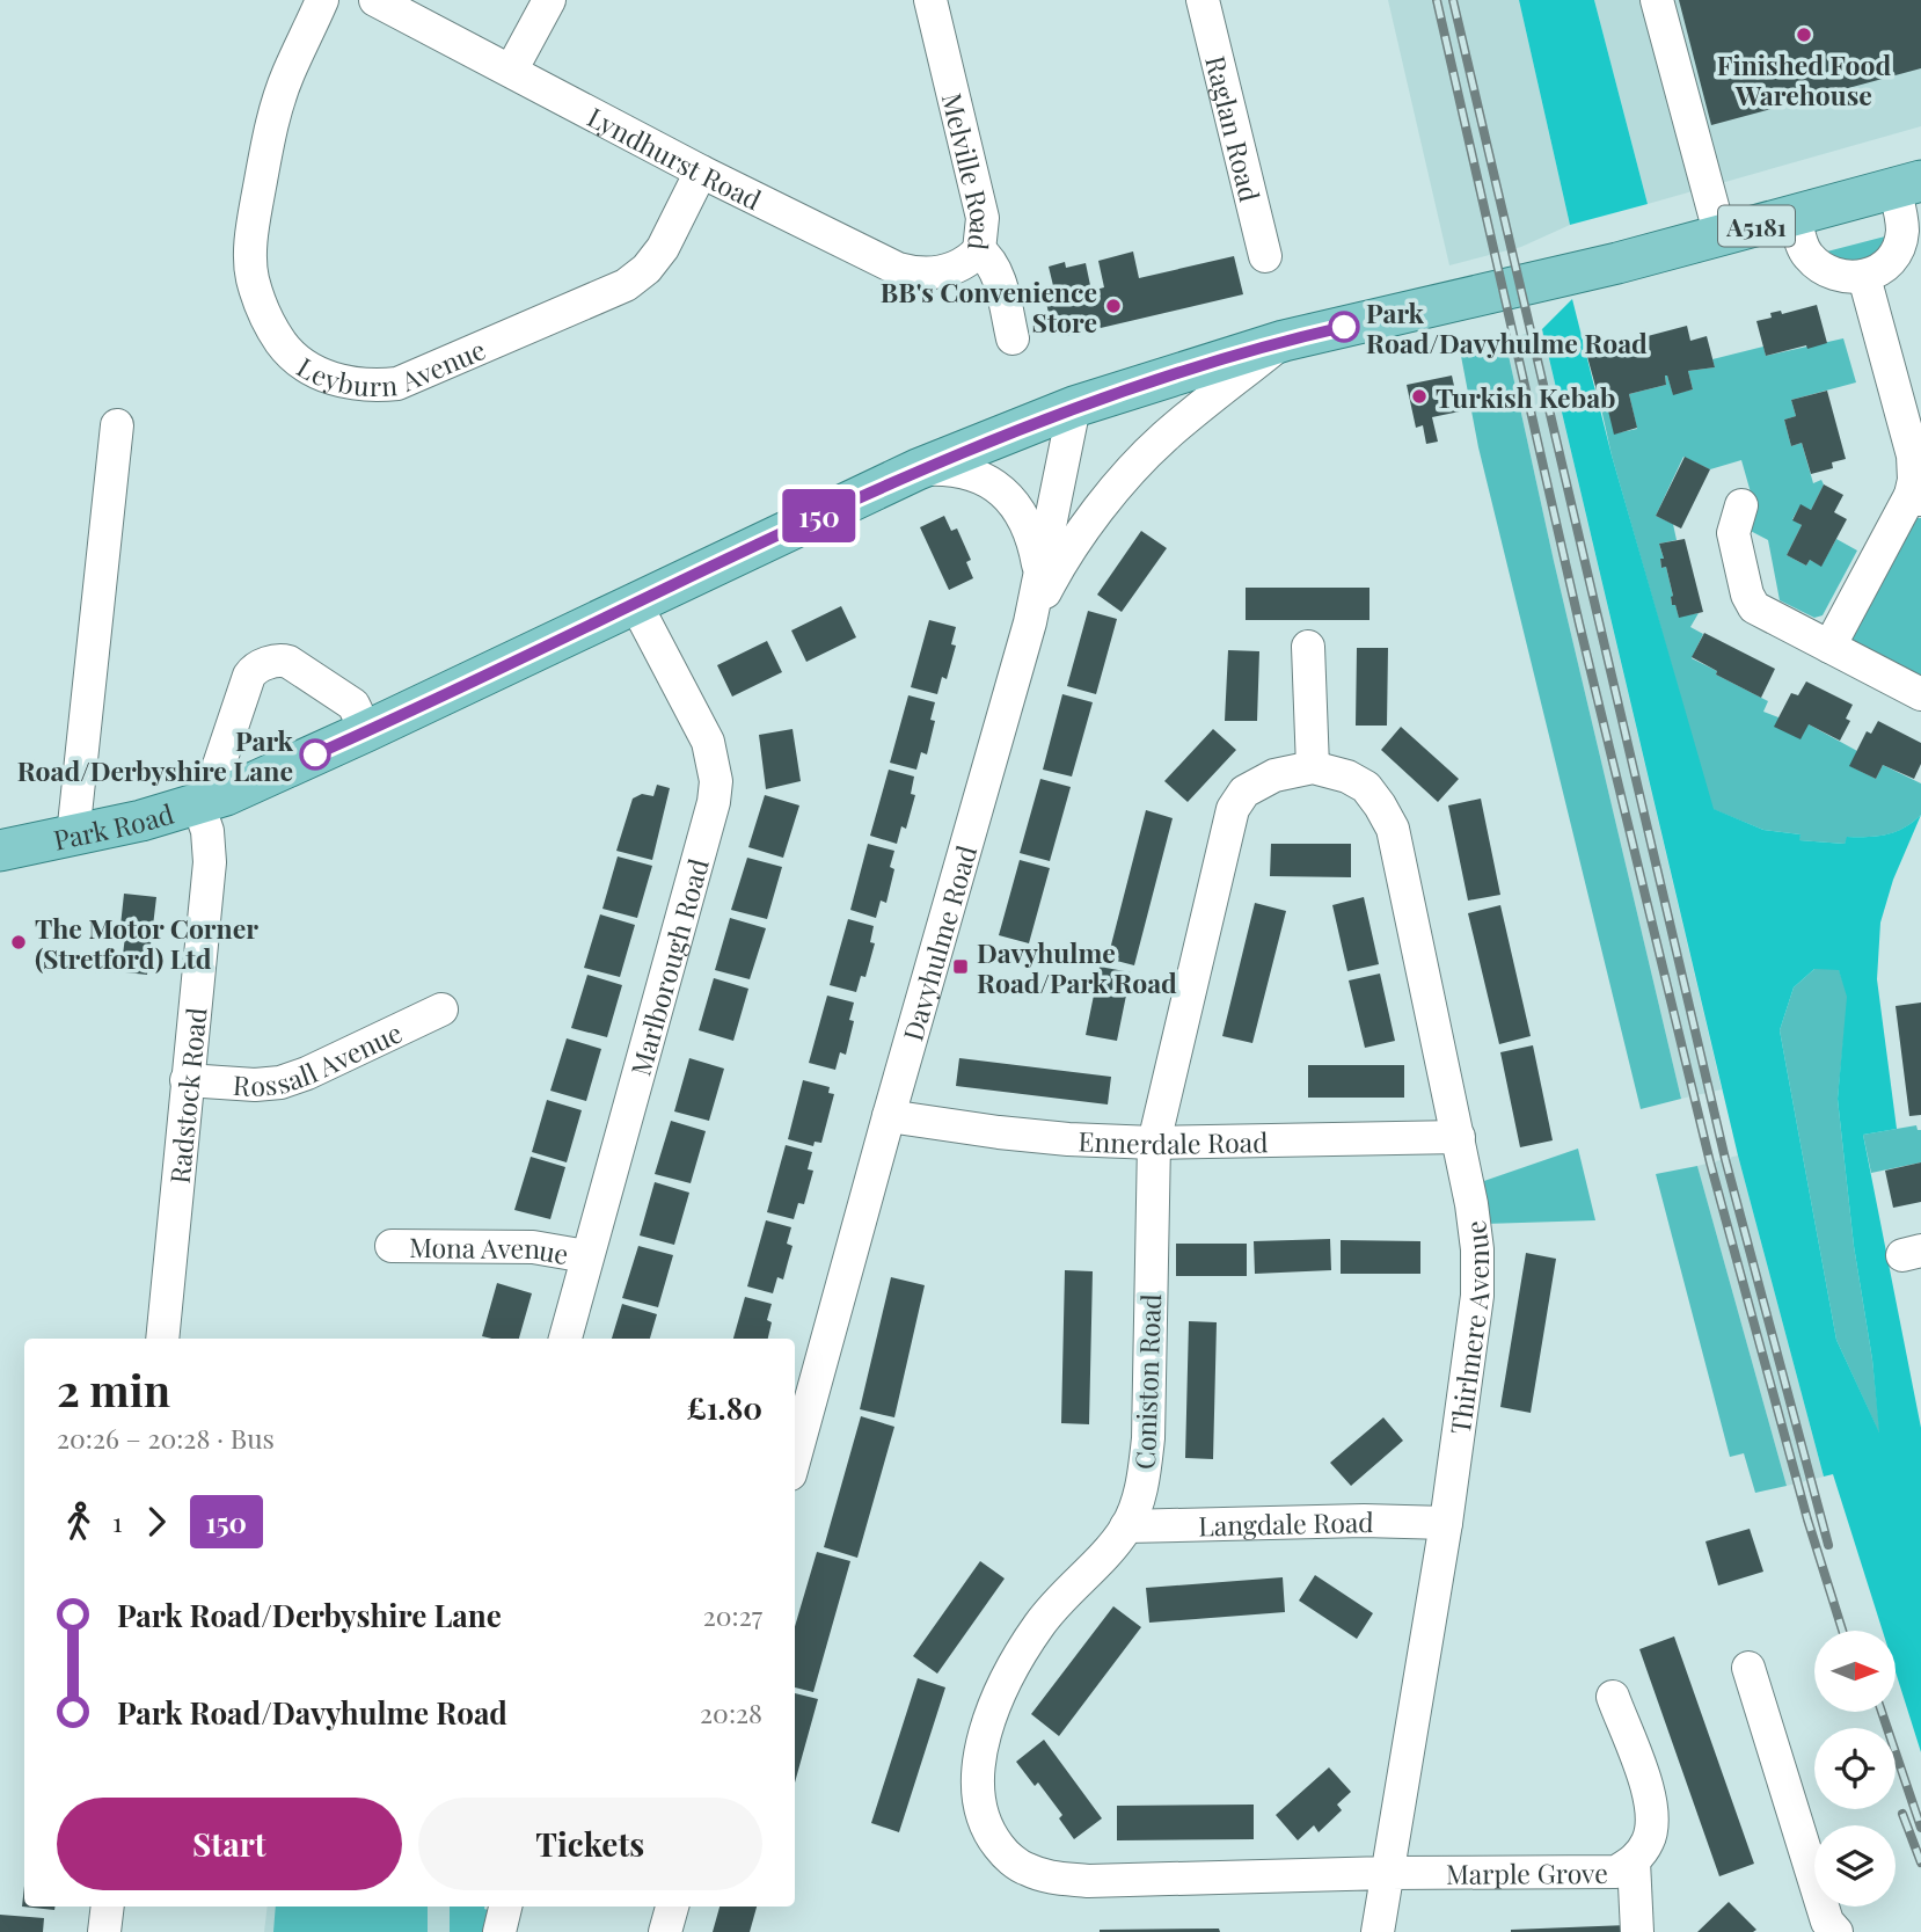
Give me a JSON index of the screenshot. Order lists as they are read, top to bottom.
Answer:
{
  "streets": {
    "main road": ["A5181", "Park Road"],
    "street": [
      "Raglan Road",
      "Lyndhurst Road",
      "Melville Road",
      "Leyburn Avenue",
      "Davyhulme Road",
      "Marlborough Road",
      "Rossall Avenue",
      "Radstock Road",
      "Ennerdale Road",
      "Mona Avenue",
      "Thirlmere Avenue",
      "Coniston Road",
      "Langdale Road",
      "Marple Grove"
    ]
  },
  "crossings": [
    ["Lyndhurst Road", "Melville Road"],
    ["Lyndhurst Road", "Leyburn Avenue"],
    ["Park Road", "Davyhulme Road"],
    ["Park Road", "Marlborough Road"],
    ["Park Road", "Radstock Road"],
    ["Davyhulme Road", "Ennerdale Road"],
    ["Marlborough Road", "Mona Avenue"],
    ["Rossall Avenue", "Radstock Road"],
    ["Ennerdale Road", "Thirlmere Avenue"],
    ["Ennerdale Road", "Coniston Road"],
    ["Thirlmere Avenue", "Coniston Road"],
    ["Thirlmere Avenue", "Langdale Road"],
    ["Thirlmere Avenue", "Marple Grove"],
    ["Coniston Road", "Langdale Road"],
    ["Coniston Road", "Marple Grove"]
  ],
  "places": {
    "other": [
      "Finished Food Warehouse",
      "BB's Convenience Store",
      "Park Road/Davyhulme Road",
      "Turkish Kebab",
      "Park Road/Derbyshire Lane",
      "The Motor Corner (Stretford) Ltd"
    ],
    "transit": ["Davyhulme Road/Park Road"]
  },
  "lines": ["bus line 150"],
  "north": "right",
  "page": {
    "on_map": "150",
    "heading": ["2 min", "20:26 – 20:28 · Bus", "£1.80"],
    "legs": ["1", "150"],
    "list": [
      {
        "name": "Park Road/Derbyshire Lane",
        "value": "20:27"
      },
      {
        "name": "Park Road/Davyhulme Road",
        "value": "20:28"
      }
    ],
    "buttons": ["Start", "Tickets"]
  }
}
